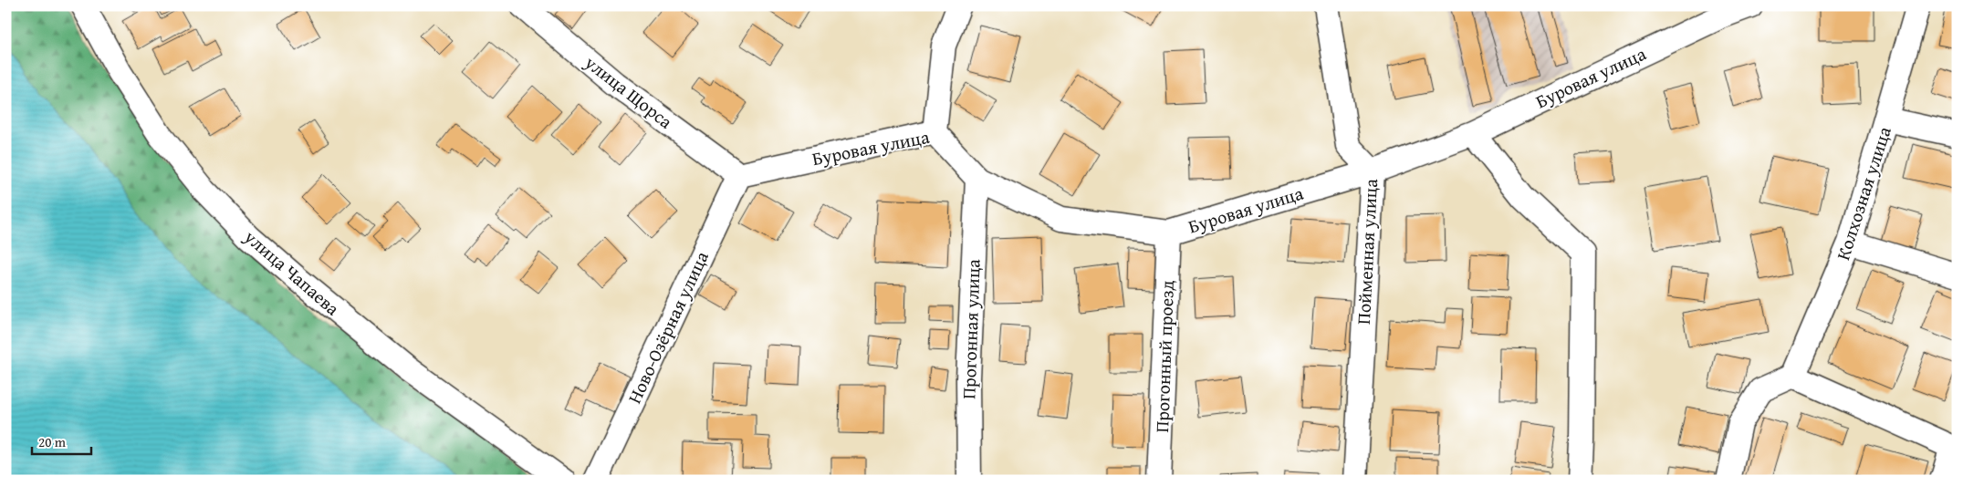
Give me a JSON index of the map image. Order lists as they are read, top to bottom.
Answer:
{
  "streets": {
    "street": [
      "Буровая улица",
      "улица Щорса",
      "Колхозная улица",
      "Пойменная улица",
      "улица Чапаева",
      "Ново-Озёрная улица",
      "Прогонная улица",
      "Прогонный проезд"
    ]
  },
  "crossings": [
    ["Буровая улица", "улица Щорса"],
    ["Буровая улица", "Пойменная улица"],
    ["Буровая улица", "Ново-Озёрная улица"],
    ["Буровая улица", "Прогонная улица"],
    ["Буровая улица", "Прогонный проезд"],
    ["улица Щорса", "Ново-Озёрная улица"]
  ],
  "scale_bar": "20 m"
}
